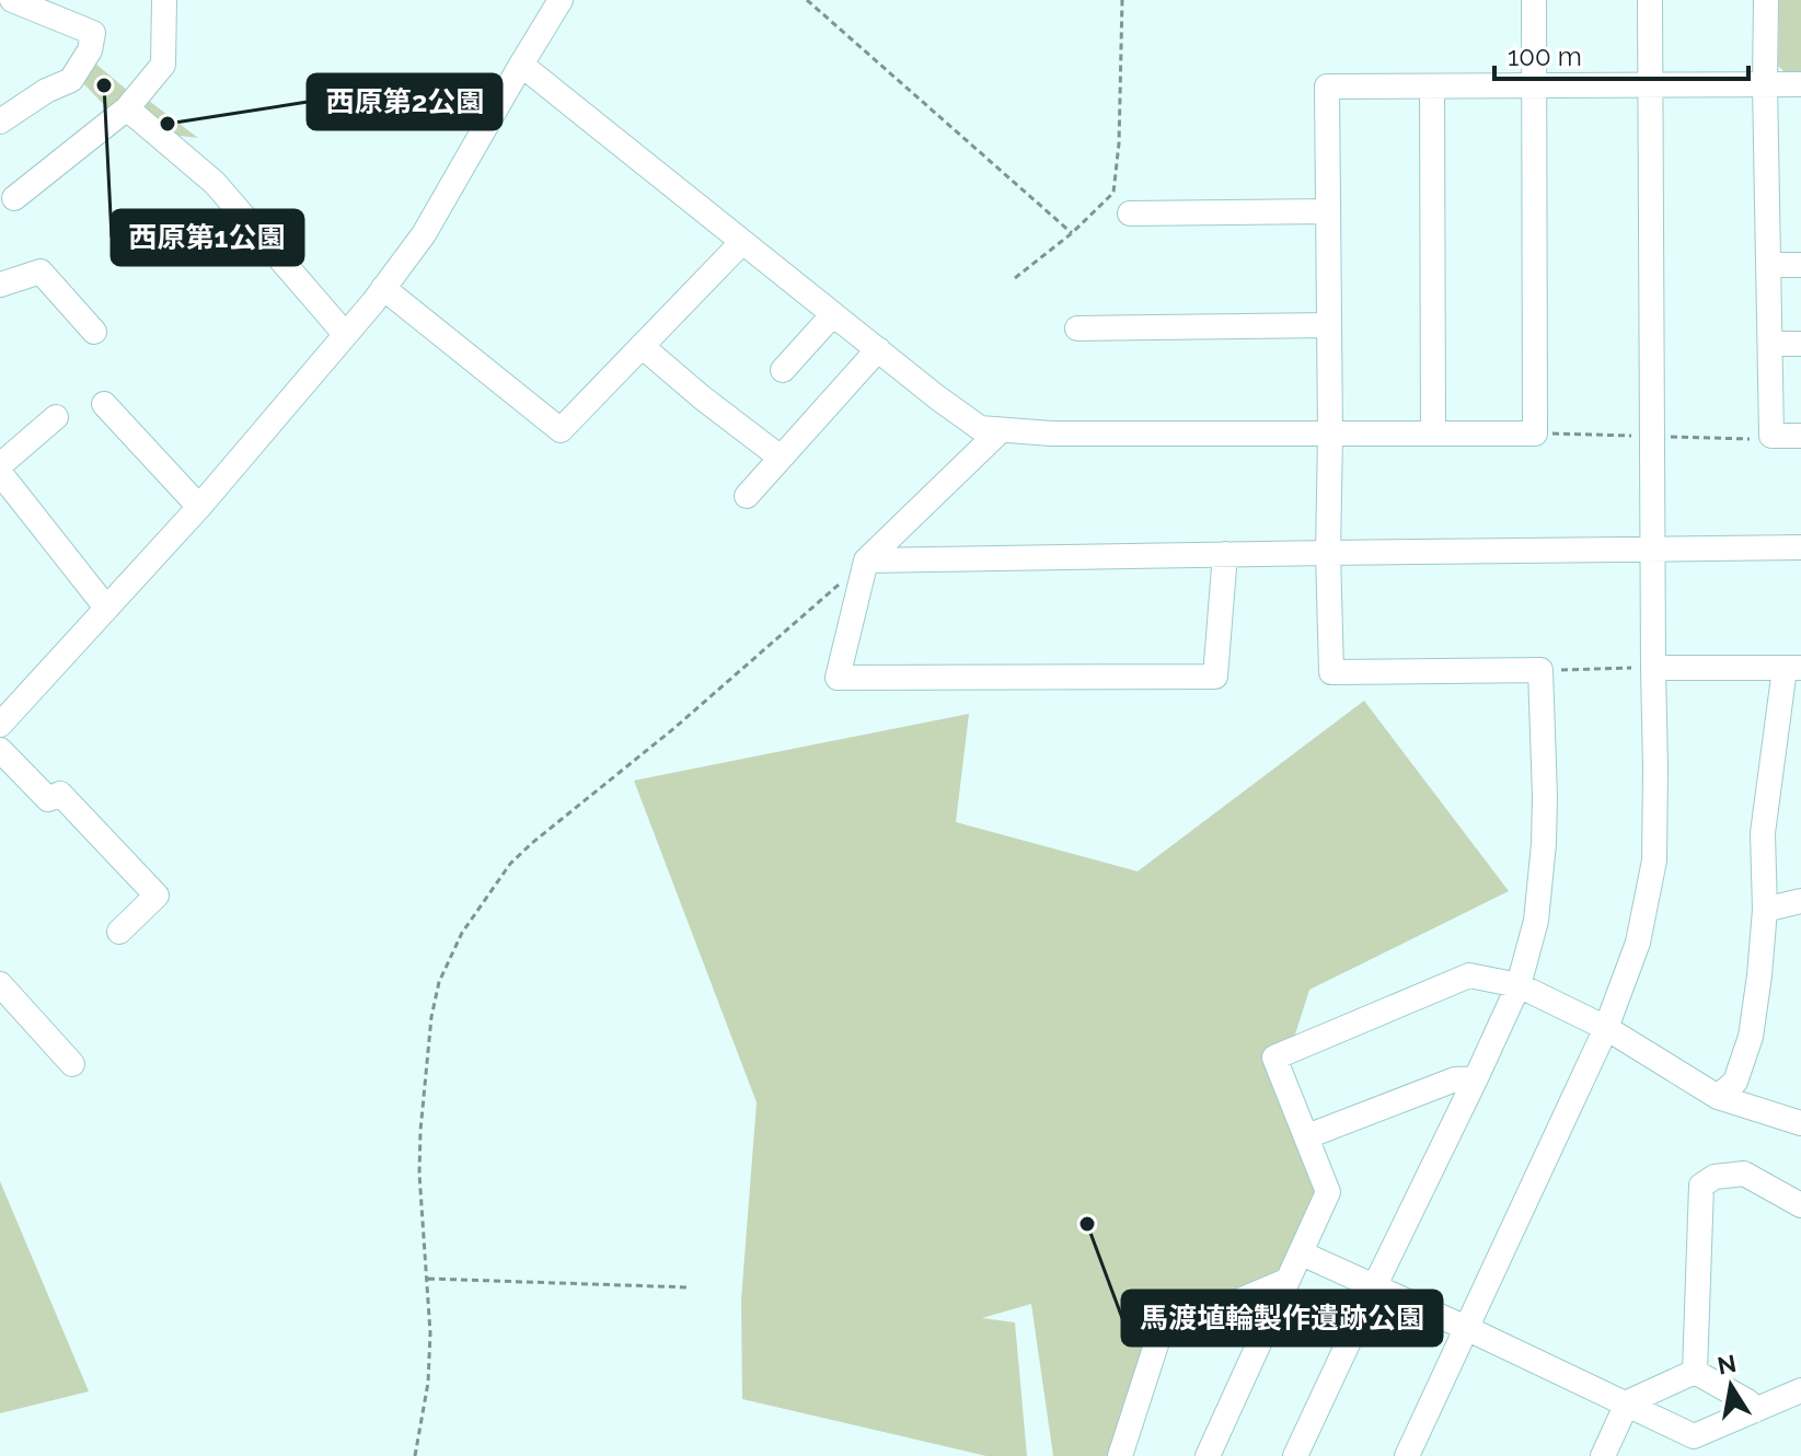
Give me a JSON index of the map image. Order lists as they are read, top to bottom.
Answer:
{
  "places": ["西原第1公園", "西原第2公園", "馬渡埴輪製作遺跡公園"],
  "scale_bar": "100 m",
  "north": "top"
}
